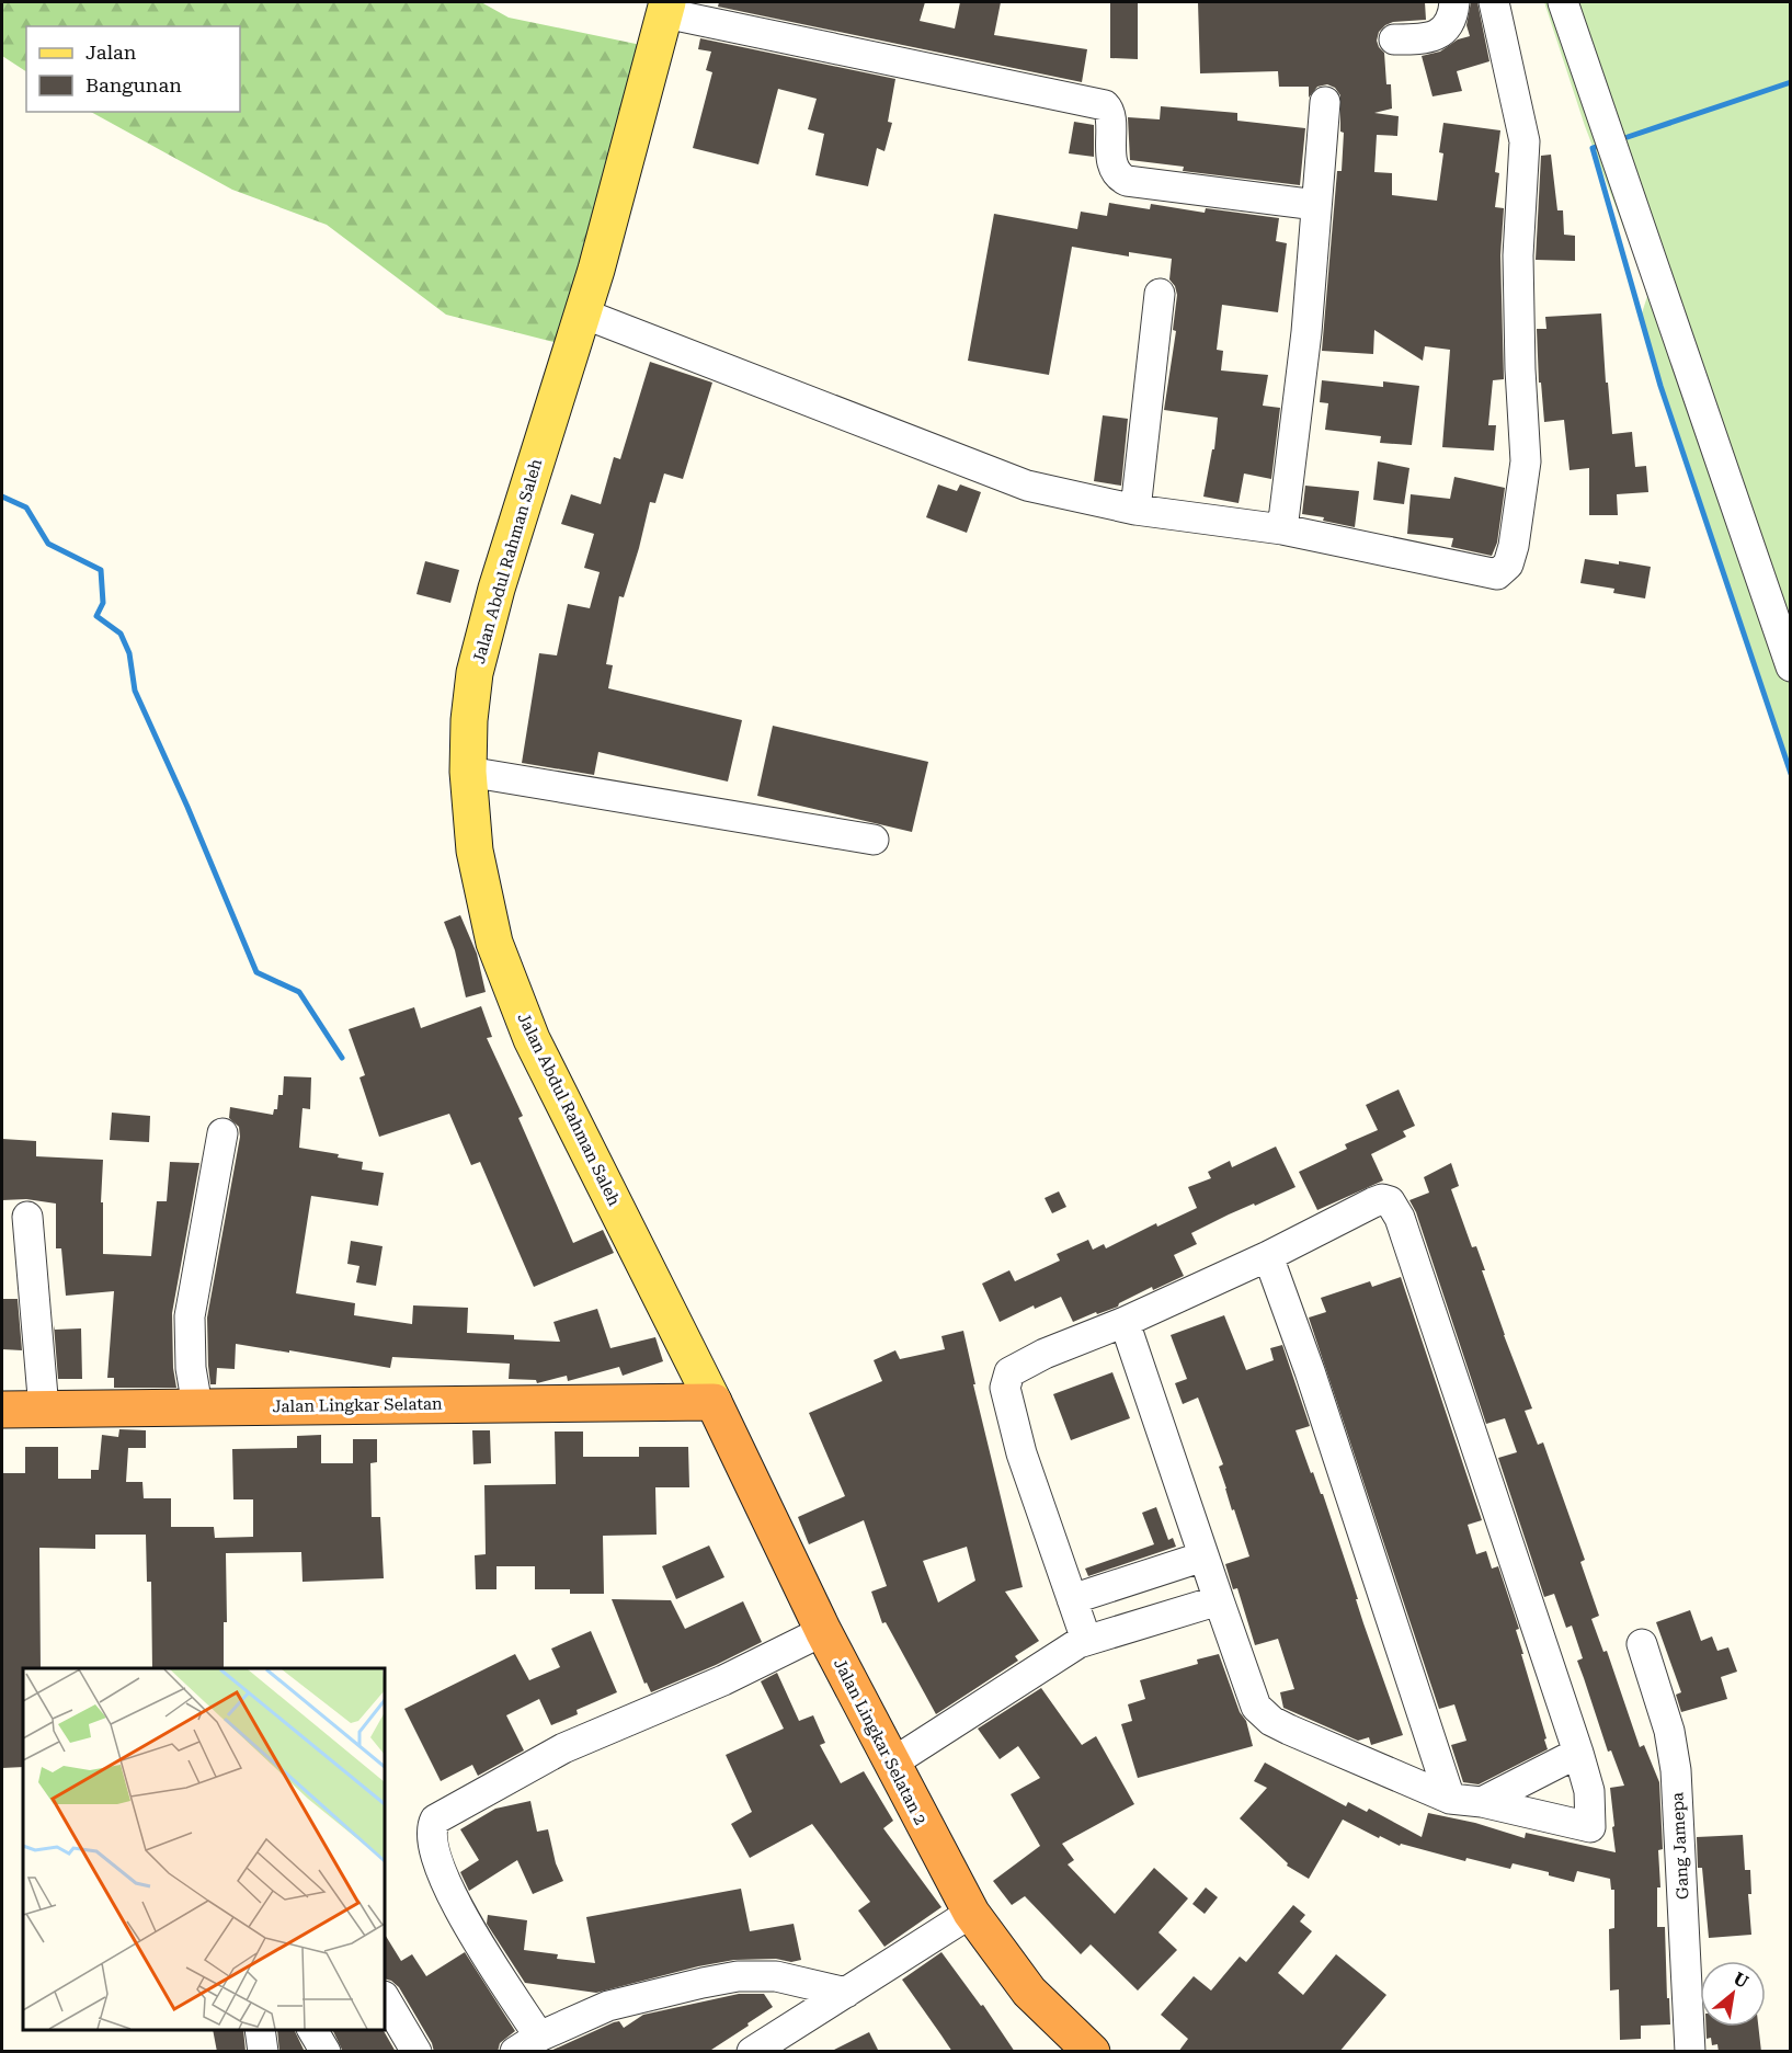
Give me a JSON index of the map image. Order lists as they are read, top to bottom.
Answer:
{
  "streets": {
    "highway": ["Jalan Lingkar Selatan", "Jalan Lingkar Selatan 2"],
    "main road": ["Jalan Abdul Rahman Saleh"],
    "street": ["Gang Jamepa"]
  },
  "crossings": [
    ["Jalan Abdul Rahman Saleh", "Jalan Lingkar Selatan"],
    ["Jalan Abdul Rahman Saleh", "Jalan Lingkar Selatan 2"],
    ["Jalan Lingkar Selatan", "Jalan Lingkar Selatan 2"]
  ],
  "legend": ["Jalan", "Bangunan"],
  "north": "top right"
}
